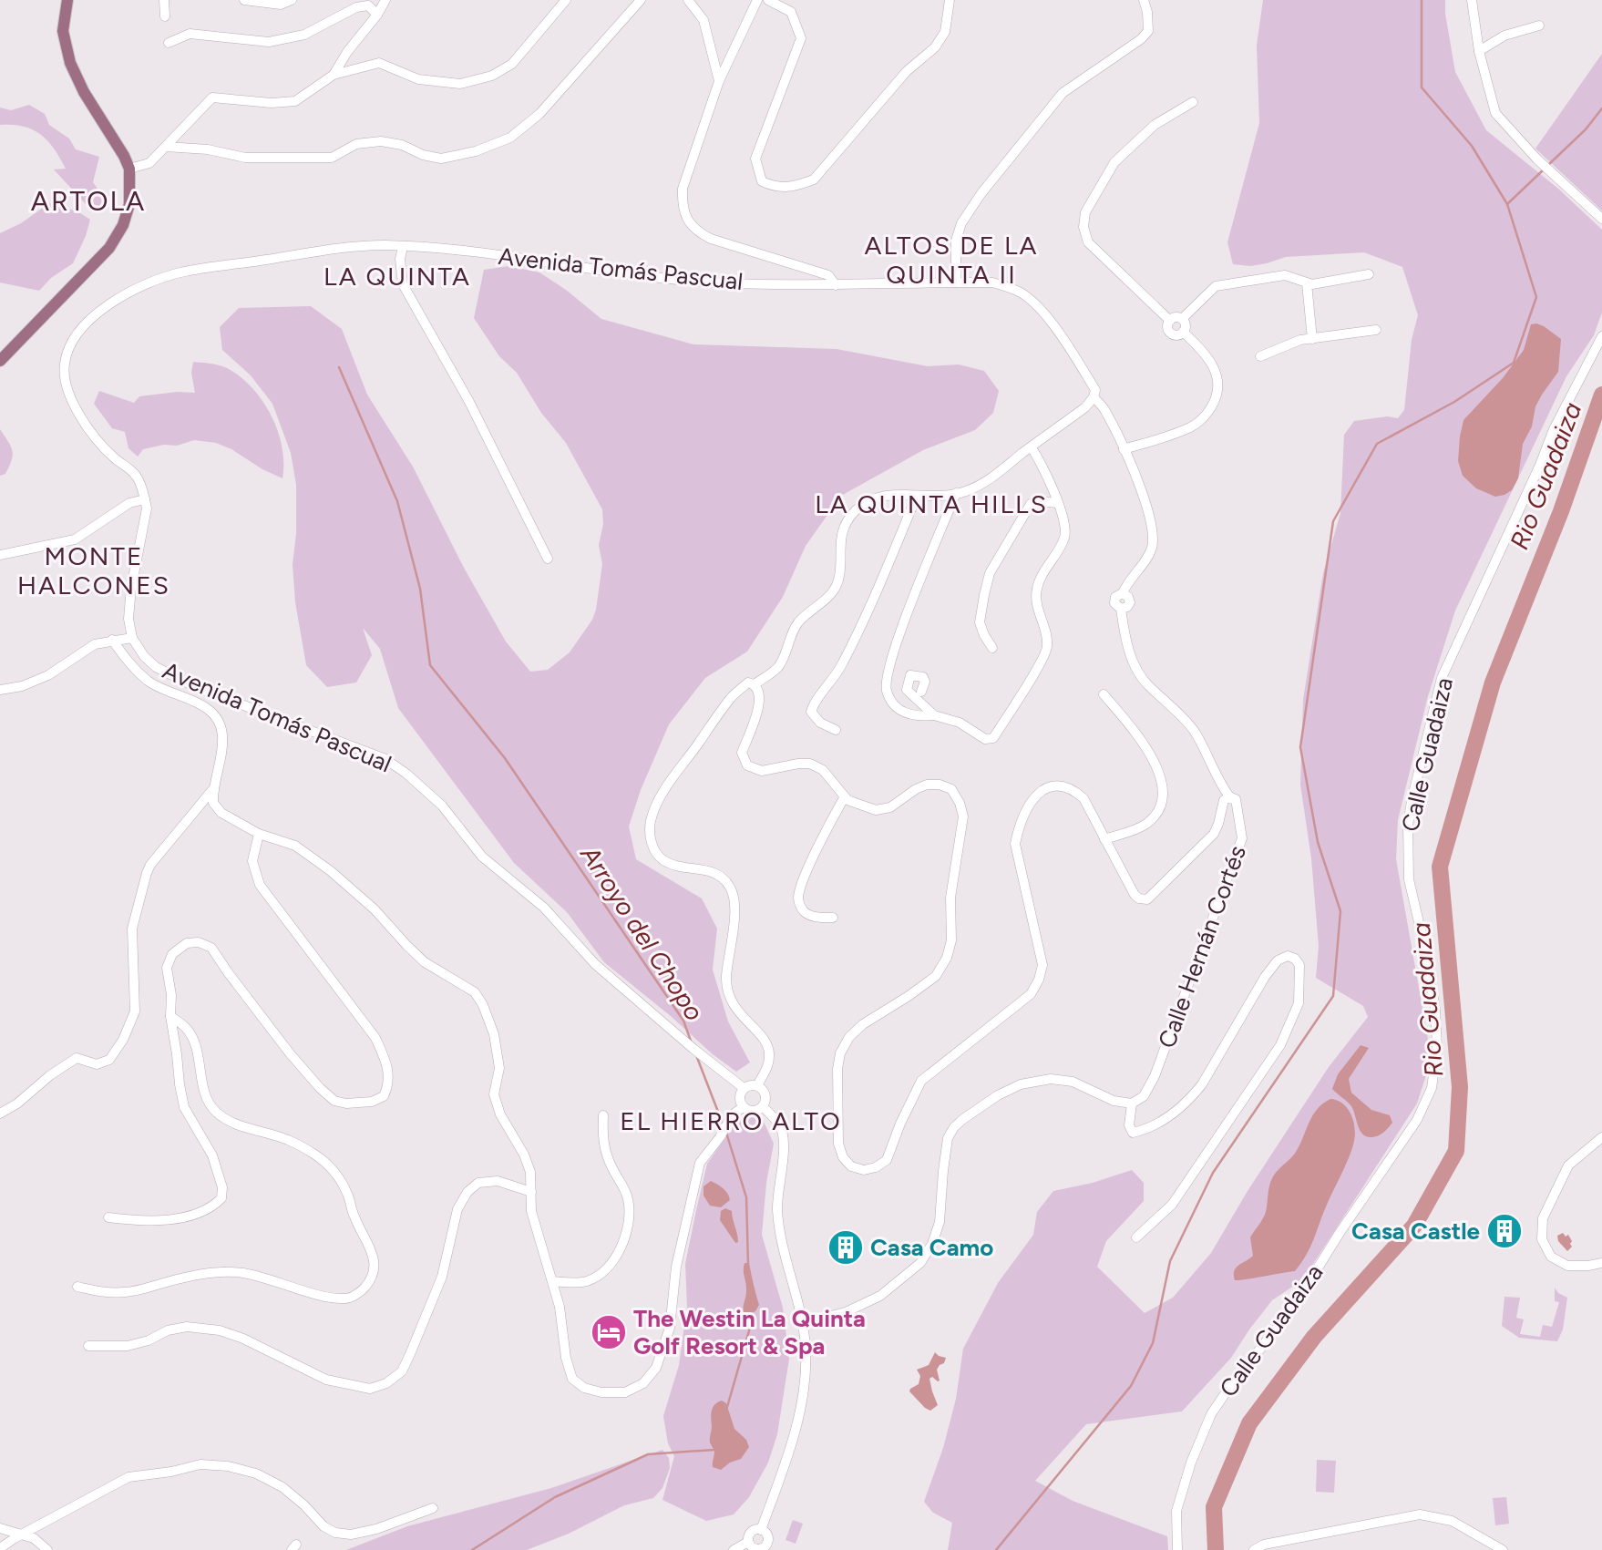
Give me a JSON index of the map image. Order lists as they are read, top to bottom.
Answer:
{
  "streets": {
    "street": ["Avenida Tomás Pascual", "Calle Guadaiza", "Calle Hernán Cortés"]
  },
  "crossings": [
    ["Avenida Tomás Pascual", "Calle Hernán Cortés"]
  ],
  "districts": [
    "ARTOLA",
    "ALTOS DE LA QUINTA II",
    "LA QUINTA",
    "LA QUINTA HILLS",
    "MONTE HALCONES",
    "EL HIERRO ALTO"
  ],
  "water": ["Rio Guadaiza", "Arroyo del Chopo"],
  "places": {
    "building": ["Casa Castle", "Casa Camo"],
    "hotel": ["The Westin La Quinta Golf Resort & Spa"]
  }
}
